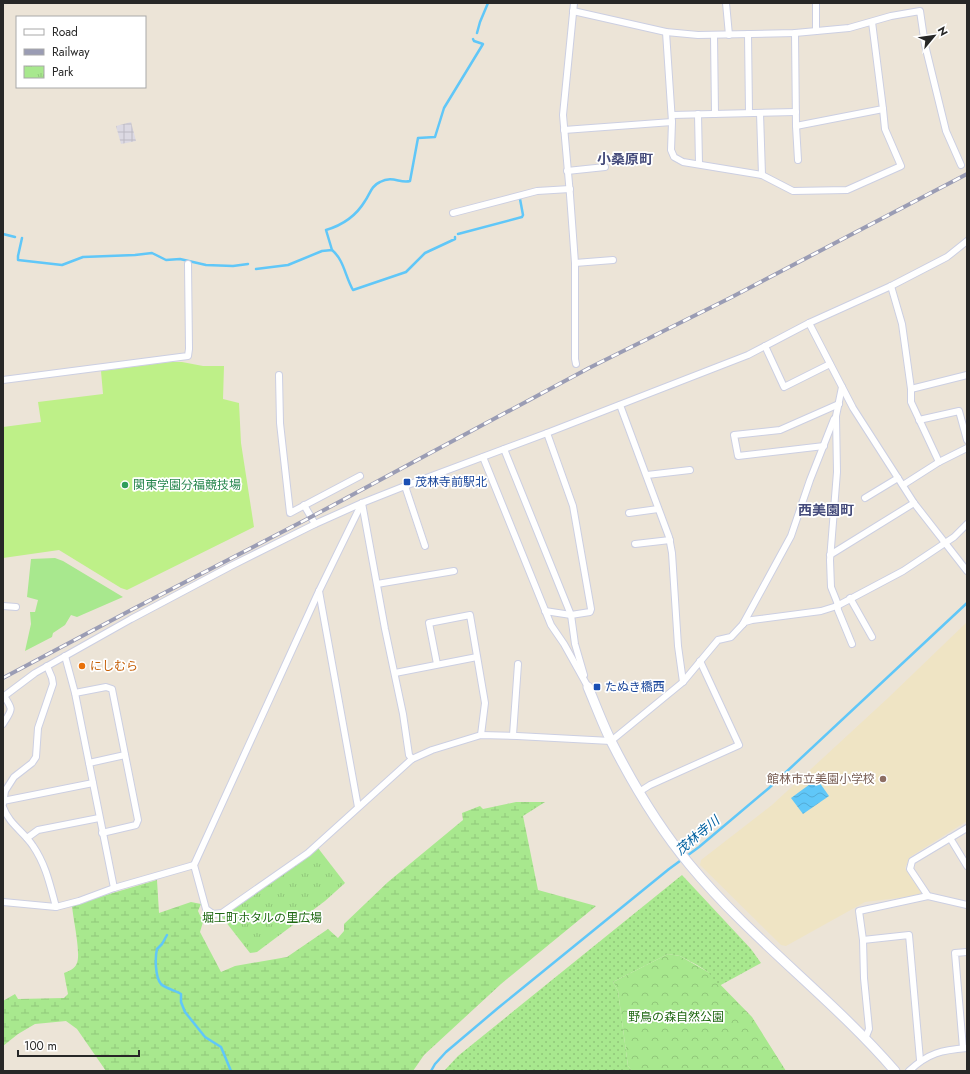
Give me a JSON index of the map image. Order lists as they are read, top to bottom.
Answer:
{
  "districts": ["小桑原町", "西美園町"],
  "water": ["茂林寺川"],
  "parks": ["堀工町ホタルの里広場", "野鳥の森自然公園"],
  "places": {
    "transit": ["茂林寺前駅北", "たぬき橋西"],
    "other": ["関東学園分福競技場", "にしむら", "館林市立美園小学校"]
  },
  "legend": ["Road", "Railway", "Park"],
  "scale_bar": "100 m",
  "north": "top right"
}
